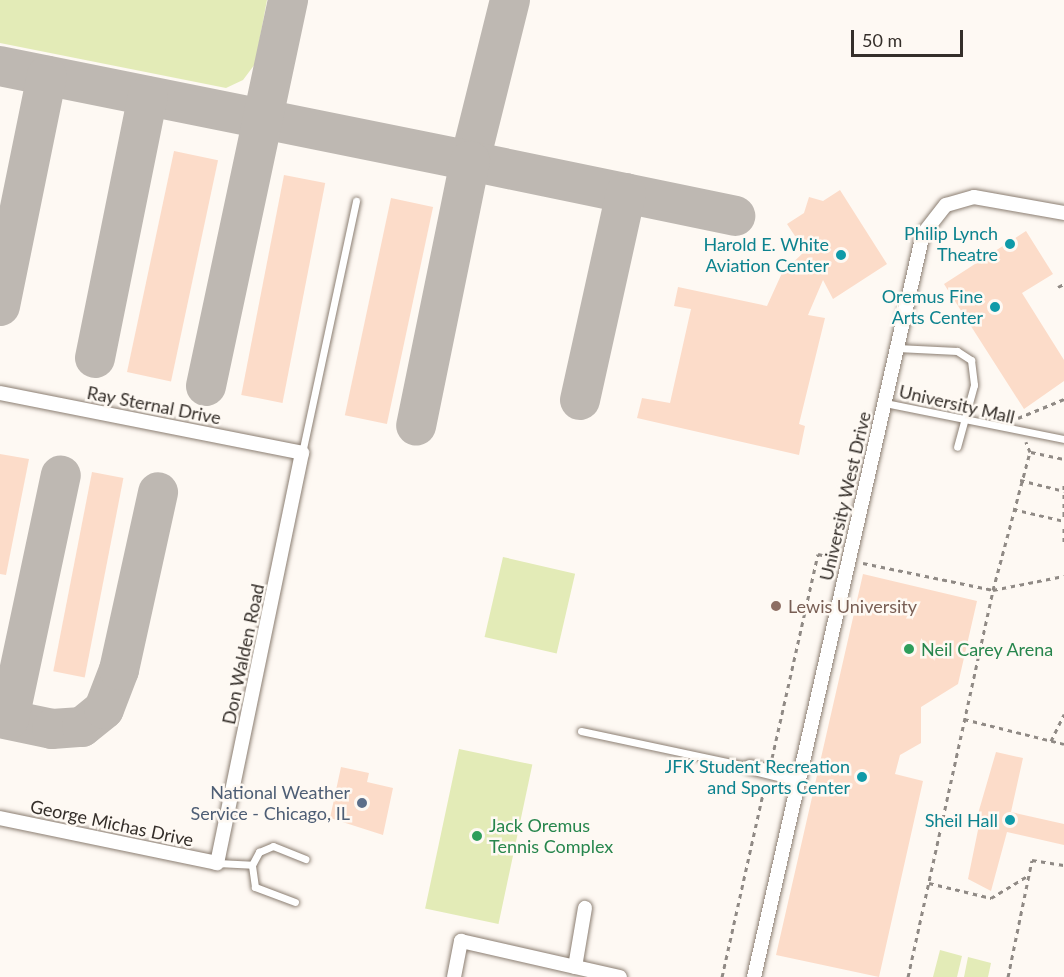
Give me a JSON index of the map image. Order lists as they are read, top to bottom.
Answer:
{
  "streets": {
    "street": [
      "Ray Sternal Drive",
      "University West Drive",
      "Don Walden Road",
      "George Michas Drive"
    ],
    "lane": ["University Mall"]
  },
  "crossings": [
    ["University Mall", "University West Drive"],
    ["Ray Sternal Drive", "Don Walden Road"],
    ["Don Walden Road", "George Michas Drive"]
  ],
  "places": [
    "Philip Lynch Theatre",
    "Harold E. White Aviation Center",
    "Oremus Fine Arts Center",
    "Lewis University",
    "Neil Carey Arena",
    "JFK Student Recreation and Sports Center",
    "National Weather Service - Chicago, IL",
    "Sheil Hall",
    "Jack Oremus Tennis Complex"
  ],
  "scale_bar": "50 m"
}
